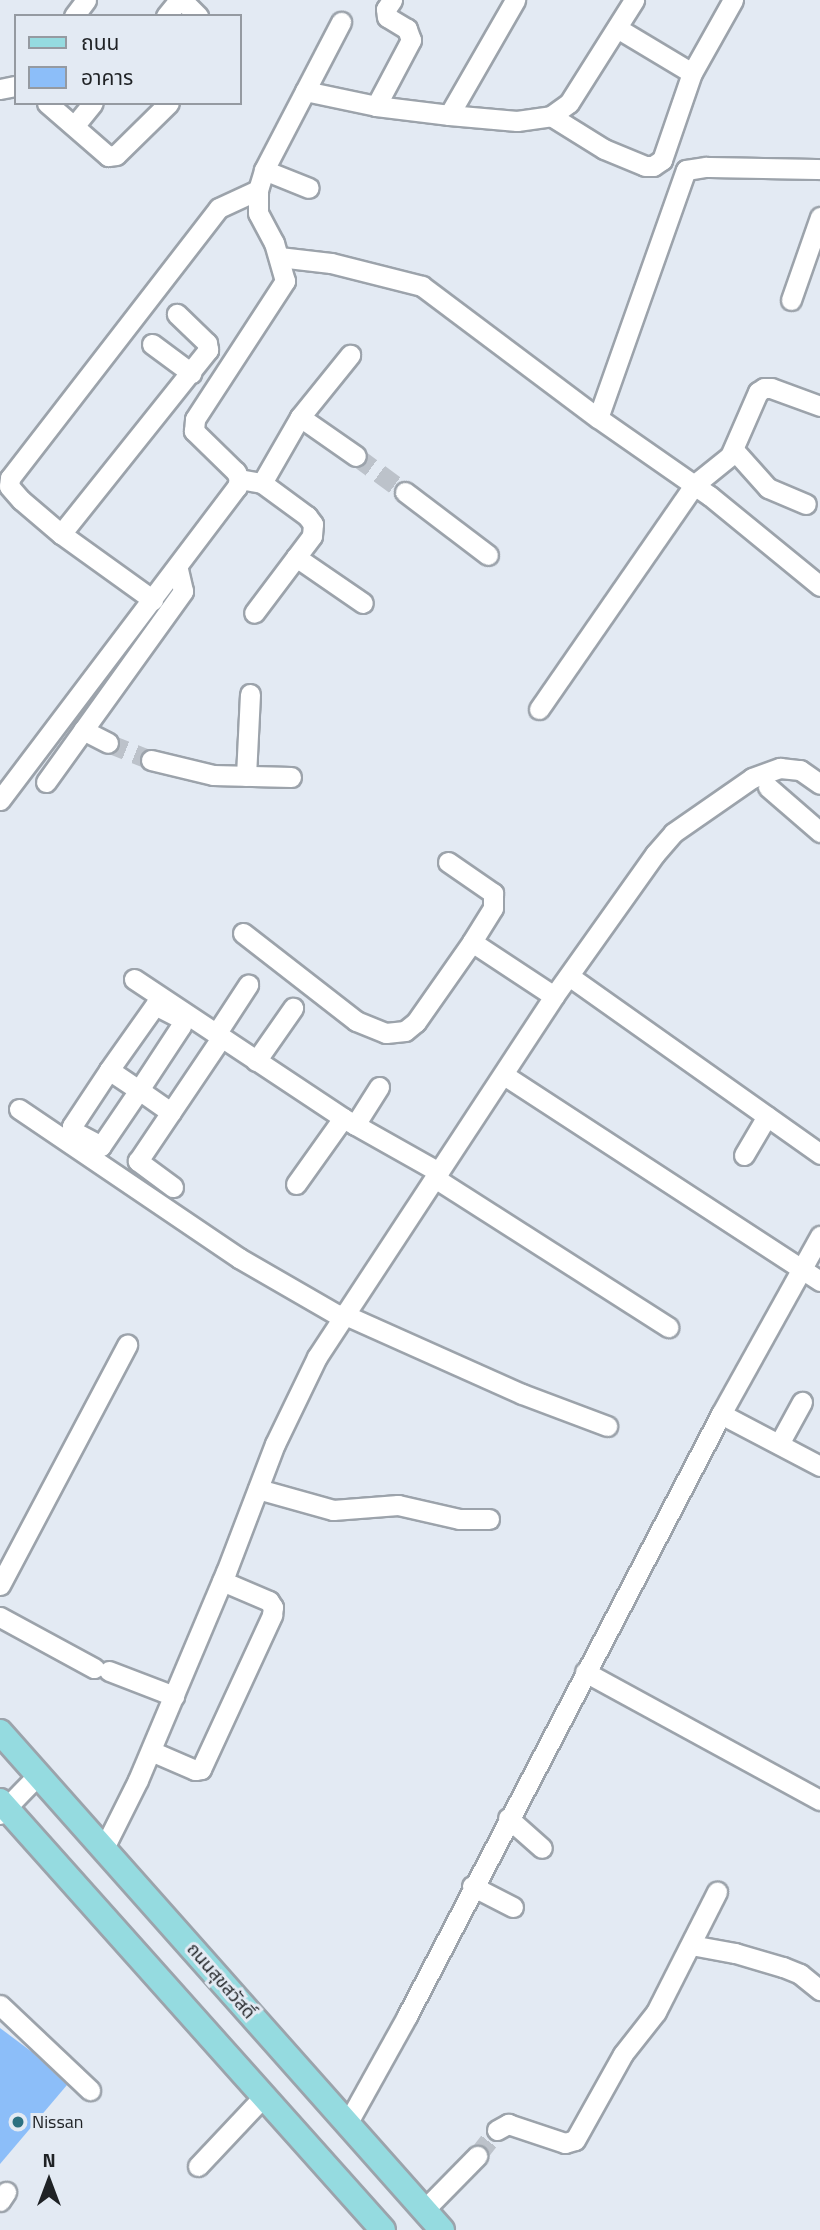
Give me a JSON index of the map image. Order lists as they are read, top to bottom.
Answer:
{
  "streets": {
    "main road": ["ถนนสุขสวัสดิ์"]
  },
  "places": ["Nissan"],
  "legend": ["ถนน", "อาคาร"],
  "north": "top"
}
